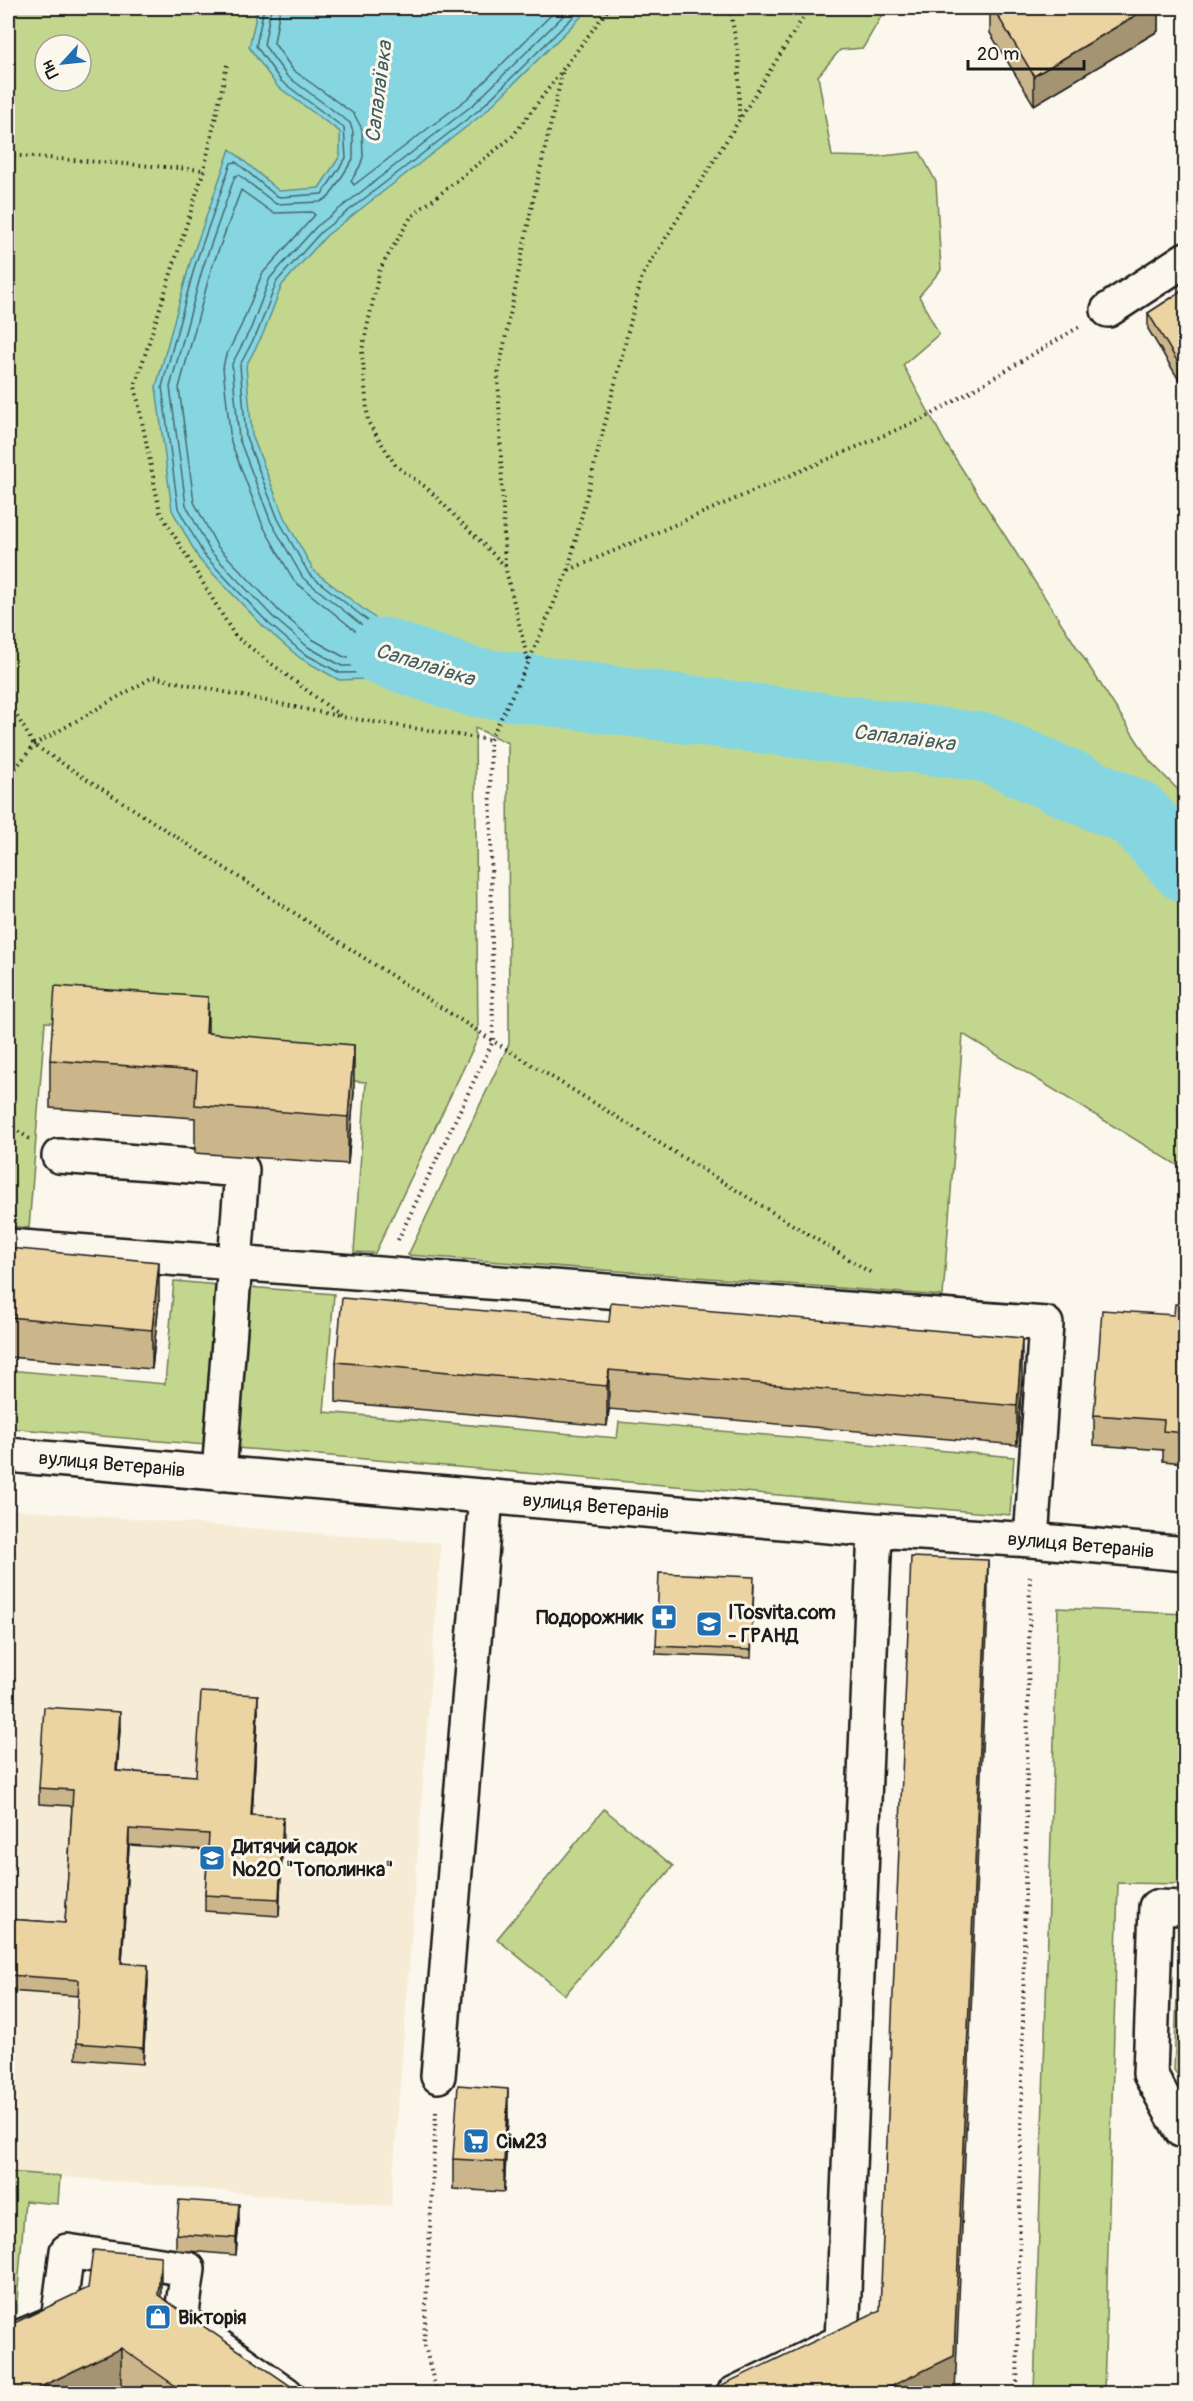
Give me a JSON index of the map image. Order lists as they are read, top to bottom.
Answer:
{
  "streets": {
    "street": ["вулиця Ветеранів"]
  },
  "water": ["Сапалаївка"],
  "places": {
    "pharmacy": ["Подорожник"],
    "school or university": ["ITosvita.com - ГРАНД", "Дитячий садок №20 \"Тополинка\""],
    "supermarket": ["Сім23"],
    "shop": ["Вікторія"]
  },
  "scale_bar": "20 m",
  "north": "bottom left"
}
